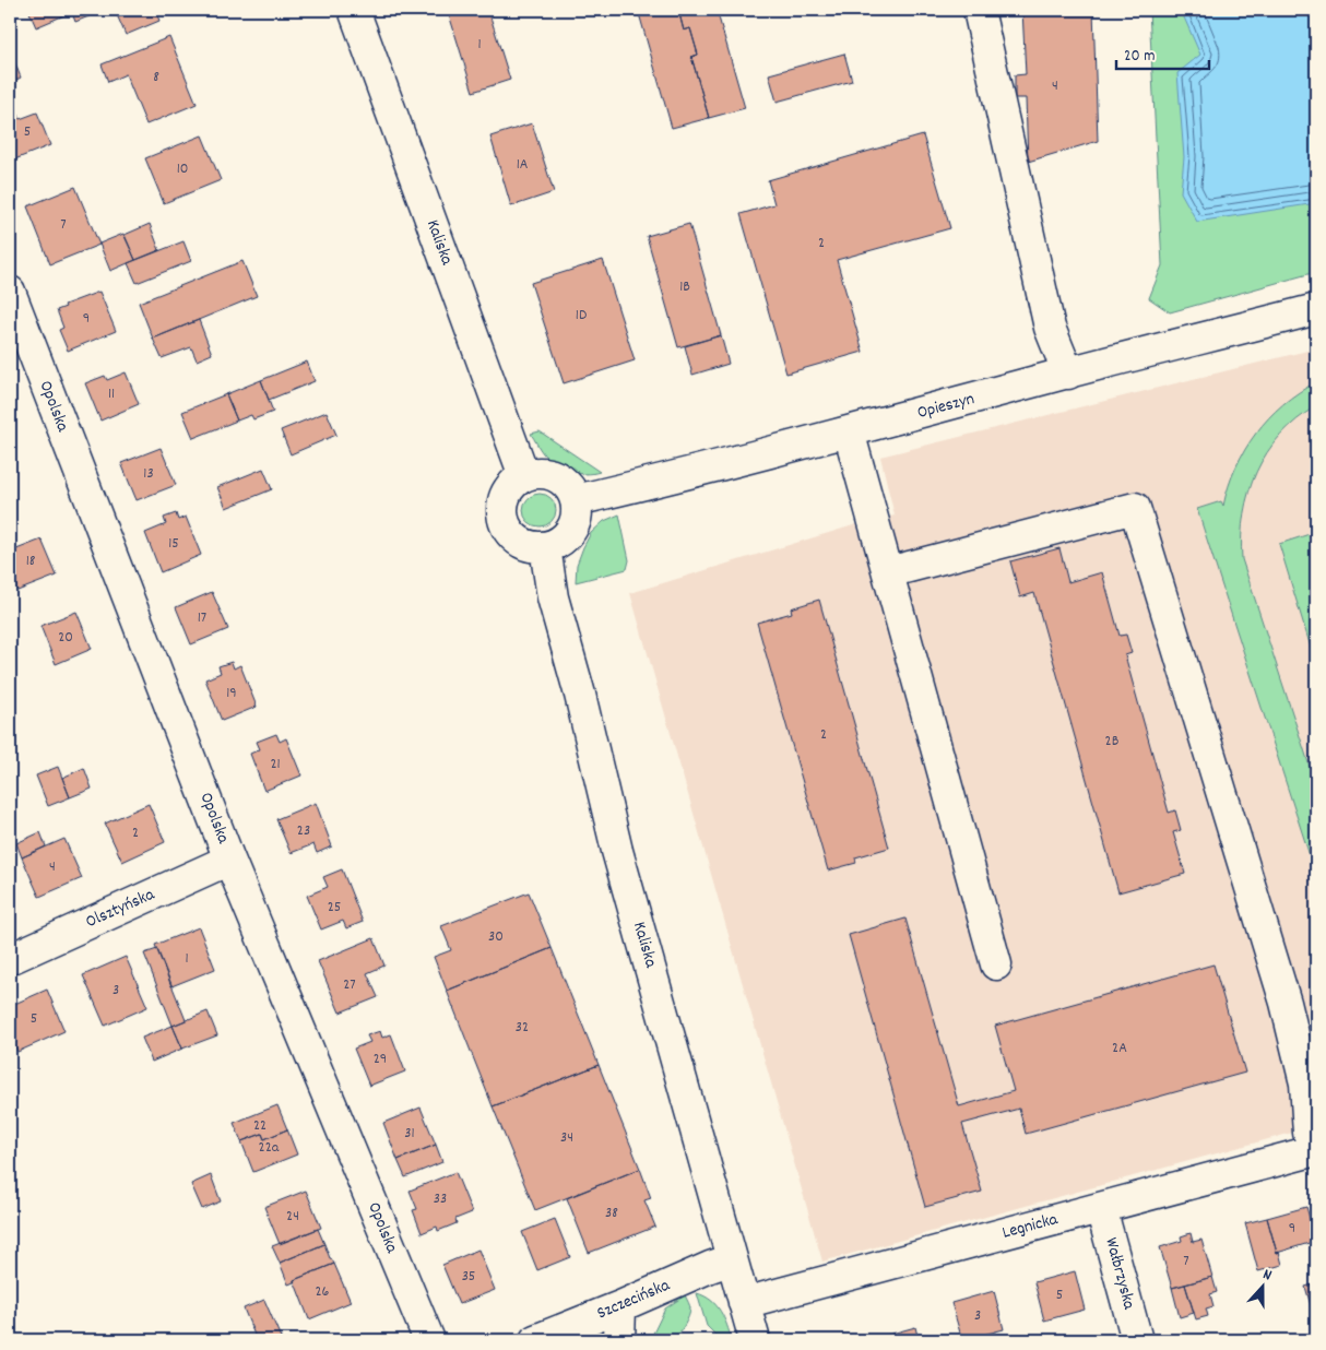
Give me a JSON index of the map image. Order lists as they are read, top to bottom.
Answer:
{
  "streets": {
    "street": [
      "Kaliska",
      "Opolska",
      "Opieszyn",
      "Olsztyńska",
      "Legnicka",
      "Wałbrzyska",
      "Szczecińska"
    ]
  },
  "crossings": [
    ["Kaliska", "Opieszyn"],
    ["Kaliska", "Legnicka"],
    ["Kaliska", "Szczecińska"],
    ["Opolska", "Olsztyńska"],
    ["Legnicka", "Wałbrzyska"]
  ],
  "house_numbers": [
    "1",
    "8",
    "4",
    "5",
    "1A",
    "10",
    "7",
    "2",
    "1B",
    "1D",
    "9",
    "11",
    "13",
    "15",
    "18",
    "17",
    "20",
    "19",
    "2",
    "2B",
    "21",
    "23",
    "2",
    "4",
    "25",
    "30",
    "1",
    "27",
    "3",
    "5",
    "32",
    "2A",
    "29",
    "22",
    "31",
    "34",
    "22a",
    "33",
    "38",
    "24",
    "9",
    "7",
    "35",
    "26",
    "5",
    "3"
  ],
  "scale_bar": "20 m",
  "north": "top"
}
